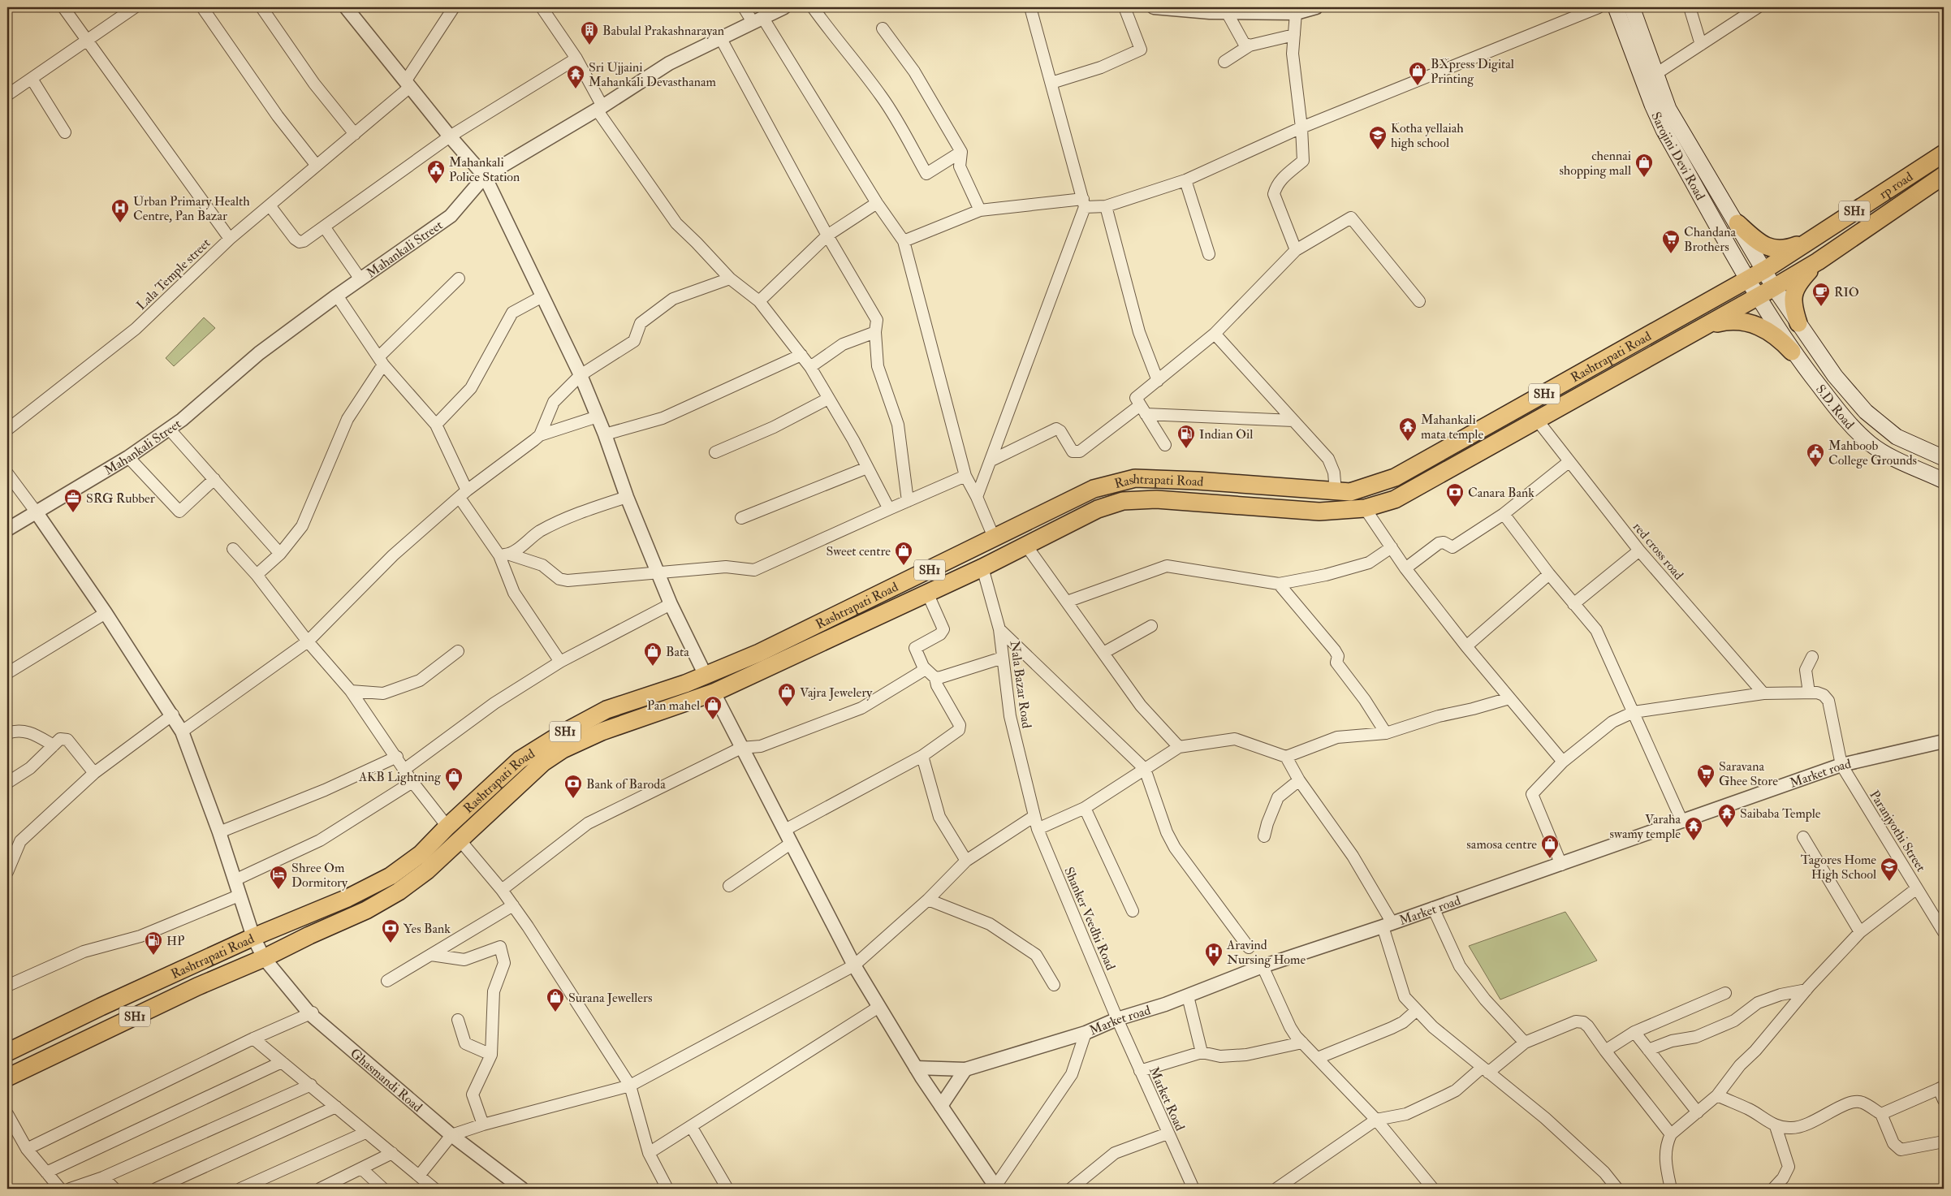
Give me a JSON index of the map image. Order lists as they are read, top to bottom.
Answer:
{
  "streets": {
    "main road": [
      "Sarojini Devi Road",
      "rp road",
      "SH1",
      "Rashtrapati Road",
      "S.D. Road"
    ],
    "street": [
      "Mahankali Street",
      "Lala Temple street",
      "red cross road",
      "Nala Bazar Road",
      "Market road",
      "Paranjyothi Street",
      "Shanker Veedhi Road",
      "Ghasmandi Road",
      "Market Road"
    ]
  },
  "crossings": [
    ["Sarojini Devi Road", "rp road"],
    ["Sarojini Devi Road", "SH1"],
    ["Sarojini Devi Road", "Rashtrapati Road"],
    ["Sarojini Devi Road", "S.D. Road"],
    ["rp road", "SH1"],
    ["rp road", "Rashtrapati Road"],
    ["rp road", "S.D. Road"],
    ["SH1", "Rashtrapati Road"],
    ["SH1", "S.D. Road"],
    ["Mahankali Street", "Ghasmandi Road"],
    ["Rashtrapati Road", "S.D. Road"],
    ["Rashtrapati Road", "red cross road"],
    ["Rashtrapati Road", "Nala Bazar Road"],
    ["Rashtrapati Road", "Ghasmandi Road"],
    ["Nala Bazar Road", "Shanker Veedhi Road"],
    ["Market road", "Paranjyothi Street"],
    ["Market road", "Shanker Veedhi Road"],
    ["Market road", "Market Road"],
    ["Shanker Veedhi Road", "Market Road"]
  ],
  "places": {
    "building": ["Babulal Prakashnarayan"],
    "shop": [
      "BXpress Digital Printing",
      "chennai shopping mall",
      "Sweet centre",
      "Bata",
      "Vajra Jewelery",
      "Pan mahel",
      "AKB Lightning",
      "samosa centre",
      "Surana Jewellers"
    ],
    "temple": [
      "Sri Ujjaini Mahankali Devasthanam",
      "Mahankali mata temple",
      "Saibaba Temple",
      "Varaha swamy temple"
    ],
    "school or university": ["Kotha yellaiah high school", "Tagores Home High School"],
    "public building": ["Mahankali Police Station", "Mahboob College Grounds"],
    "hospital": ["Urban Primary Health Centre, Pan Bazar", "Aravind Nursing Home"],
    "supermarket": ["Chandana Brothers", "Saravana Ghee Store"],
    "cafe": ["RIO"],
    "fuel station": ["Indian Oil", "HP"],
    "bank": ["Canara Bank", "Bank of Baroda", "Yes Bank"],
    "office": ["SRG Rubber"],
    "hotel": ["Shree Om Dormitory"]
  }
}
